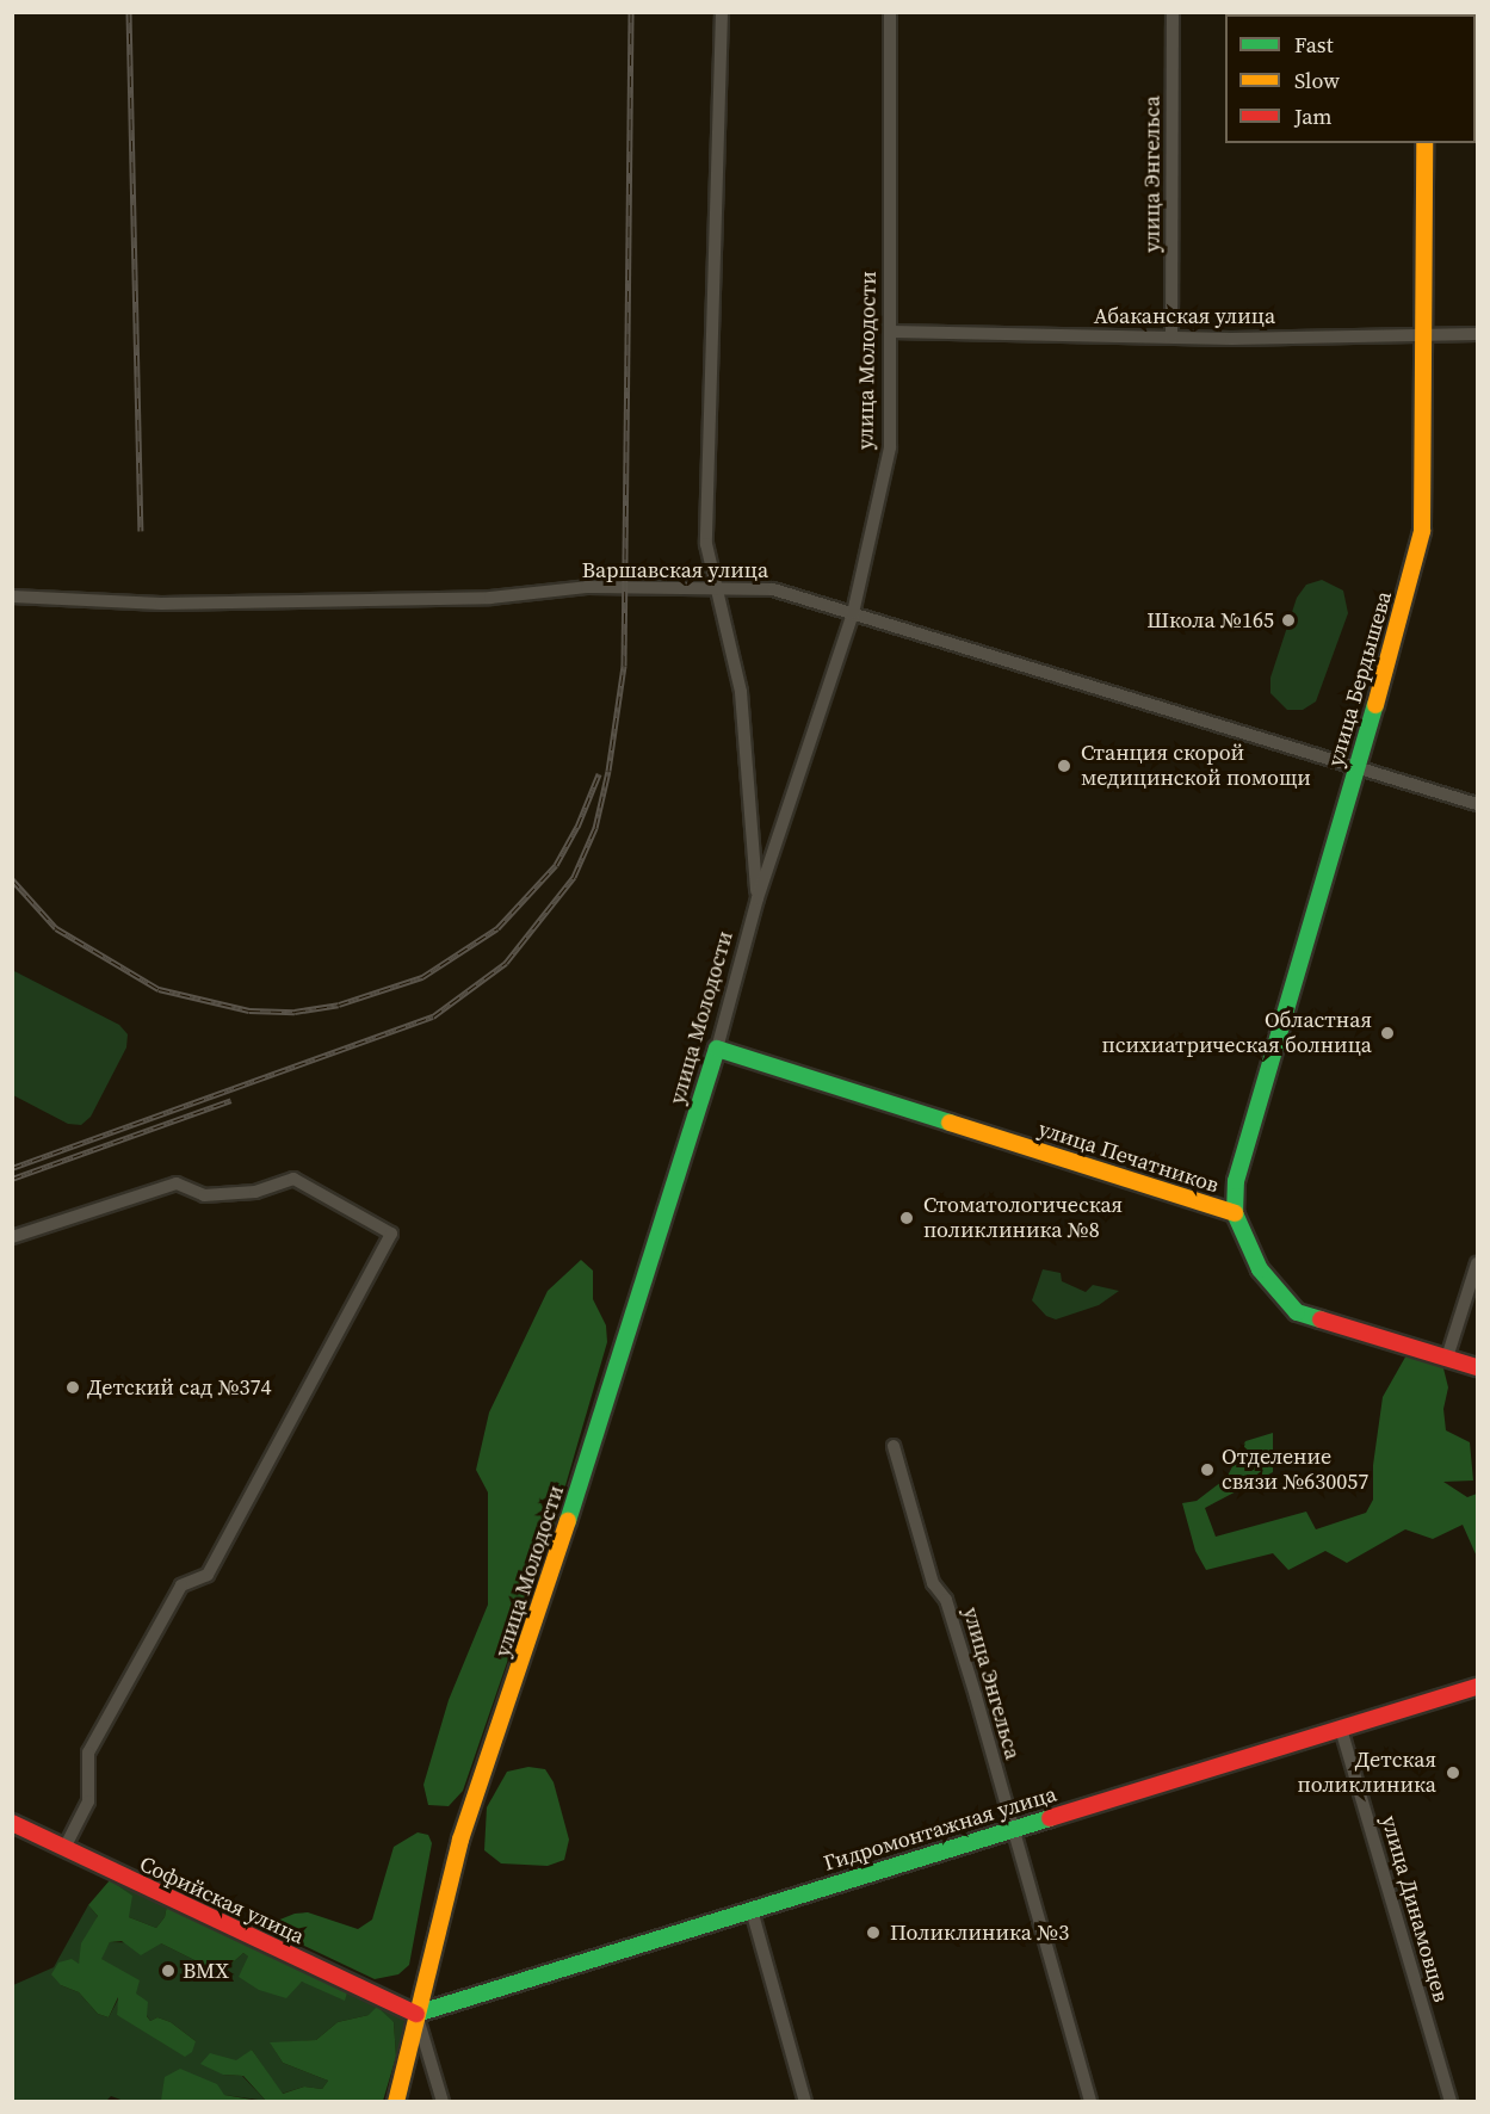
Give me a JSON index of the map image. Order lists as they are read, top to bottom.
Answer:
{
  "streets": {
    "street": [
      "улица Энгельса",
      "Абаканская улица",
      "улица Молодости",
      "Варшавская улица",
      "улица Бердышева",
      "улица Печатников",
      "Гидромонтажная улица",
      "Софийская улица",
      "улица Динамовцев"
    ]
  },
  "crossings": [
    ["улица Энгельса", "Абаканская улица"],
    ["улица Энгельса", "Гидромонтажная улица"],
    ["Абаканская улица", "улица Молодости"],
    ["Абаканская улица", "улица Бердышева"],
    ["улица Молодости", "Варшавская улица"],
    ["улица Молодости", "улица Печатников"],
    ["улица Молодости", "Гидромонтажная улица"],
    ["улица Молодости", "Софийская улица"],
    ["Варшавская улица", "улица Бердышева"],
    ["улица Бердышева", "улица Печатников"],
    ["Гидромонтажная улица", "Софийская улица"],
    ["Гидромонтажная улица", "улица Динамовцев"]
  ],
  "places": [
    "Школа №165",
    "Станция скорой медицинской помощи",
    "Областная психиатрическая болница",
    "Стоматологическая поликлиника №8",
    "Детский сад №374",
    "Отделение связи №630057",
    "Детская поликлиника",
    "Поликлиника №3",
    "BMX"
  ],
  "legend": ["Fast", "Slow", "Jam"]
}
